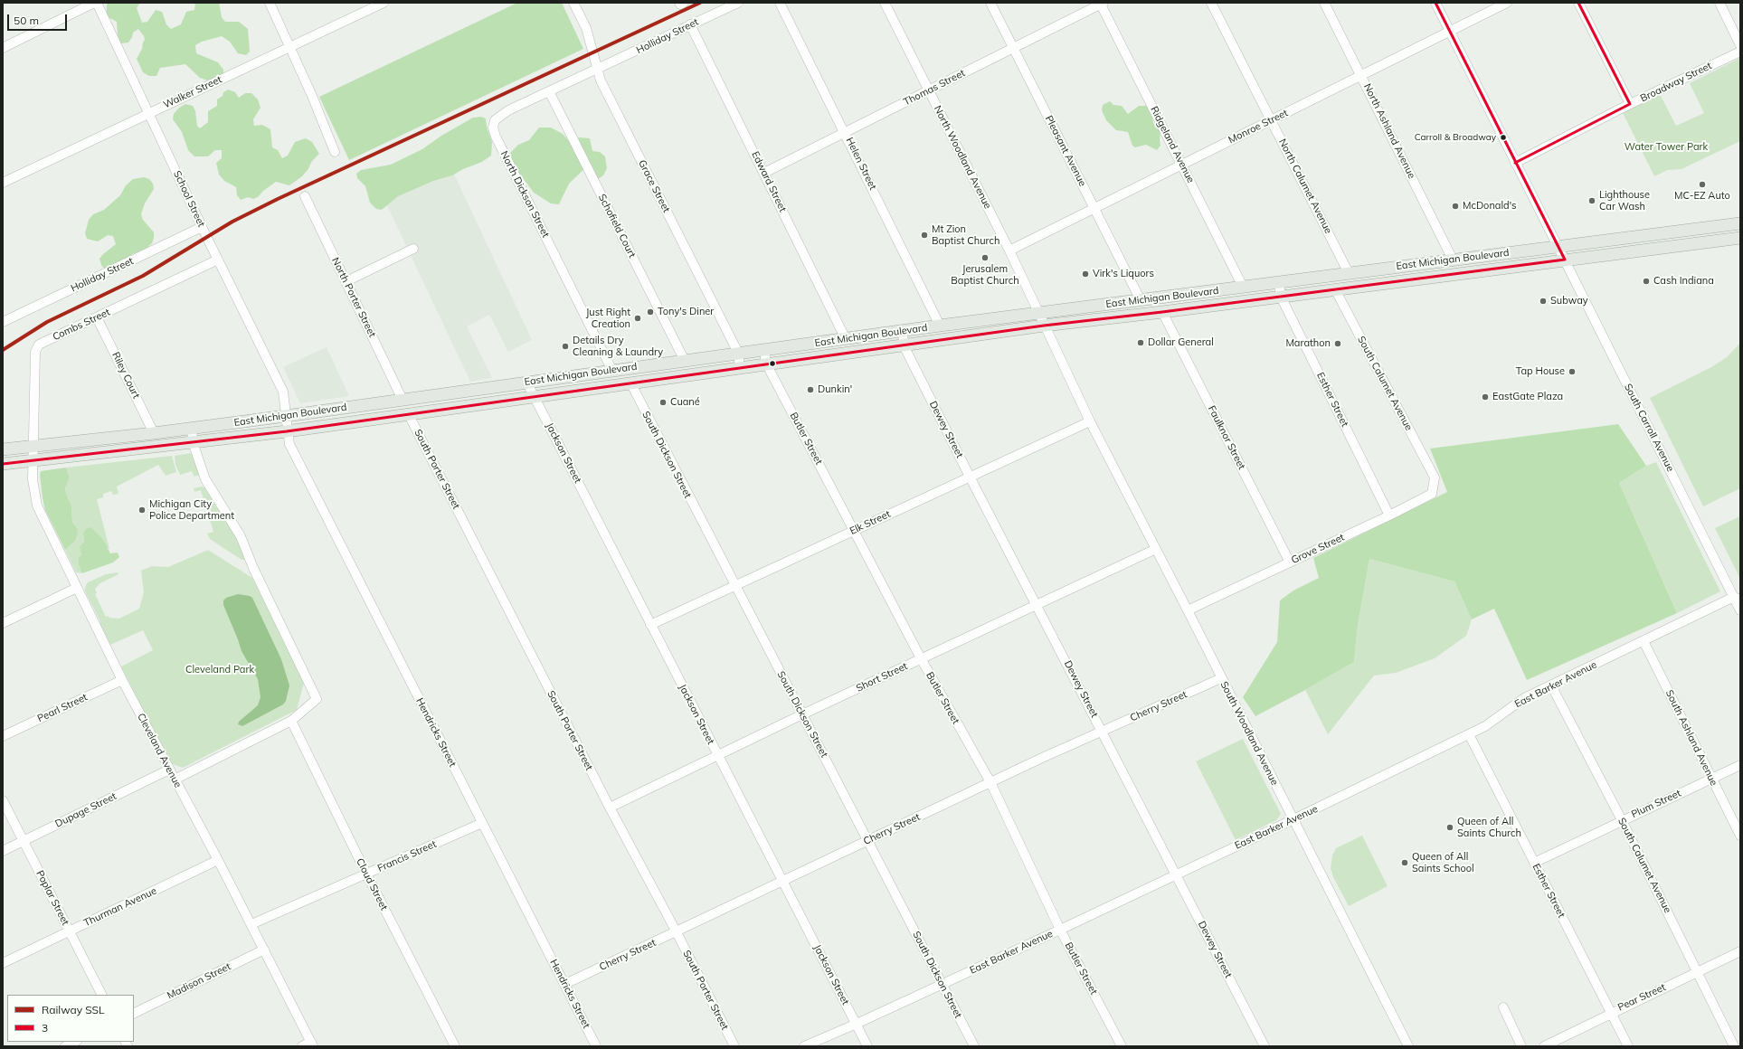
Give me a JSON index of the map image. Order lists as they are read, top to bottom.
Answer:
{
  "streets": {
    "main road": ["East Michigan Boulevard"],
    "street": [
      "Holliday Street",
      "Broadway Street",
      "Thomas Street",
      "Walker Street",
      "Monroe Street",
      "North Ashland Avenue",
      "Ridgeland Avenue",
      "Pleasant Avenue",
      "North Woodland Avenue",
      "Helen Street",
      "Edward Street",
      "Grace Street",
      "North Calumet Avenue",
      "North Dickson Street",
      "School Street",
      "Schofield Court",
      "North Porter Street",
      "Combs Street",
      "Riley Court",
      "South Calumet Avenue",
      "Esther Street",
      "South Carroll Avenue",
      "Dewey Street",
      "Faulknor Street",
      "Butler Street",
      "Jackson Street",
      "South Dickson Street",
      "South Porter Street",
      "Elk Street",
      "Grove Street",
      "Short Street",
      "East Barker Avenue",
      "Cherry Street",
      "Pearl Street",
      "Hendricks Street",
      "South Woodland Avenue",
      "South Ashland Avenue",
      "Cleveland Avenue",
      "Plum Street",
      "Dupage Street",
      "Francis Street",
      "Cloud Street",
      "Poplar Street",
      "Thurman Avenue",
      "Madison Street",
      "Pear Street"
    ]
  },
  "crossings": [
    ["Holliday Street", "Edward Street"],
    ["Holliday Street", "Grace Street"],
    ["Holliday Street", "North Dickson Street"],
    ["Holliday Street", "School Street"],
    ["Broadway Street", "South Carroll Avenue"],
    ["Thomas Street", "Ridgeland Avenue"],
    ["Thomas Street", "Pleasant Avenue"],
    ["Thomas Street", "North Woodland Avenue"],
    ["Thomas Street", "Helen Street"],
    ["Thomas Street", "Edward Street"],
    ["Walker Street", "School Street"],
    ["Monroe Street", "North Ashland Avenue"],
    ["Monroe Street", "Ridgeland Avenue"],
    ["Monroe Street", "Pleasant Avenue"],
    ["Monroe Street", "North Woodland Avenue"],
    ["Monroe Street", "North Calumet Avenue"],
    ["Monroe Street", "South Carroll Avenue"],
    ["North Ashland Avenue", "East Michigan Boulevard"],
    ["Ridgeland Avenue", "East Michigan Boulevard"],
    ["Pleasant Avenue", "East Michigan Boulevard"],
    ["North Woodland Avenue", "East Michigan Boulevard"],
    ["North Woodland Avenue", "South Woodland Avenue"],
    ["Helen Street", "East Michigan Boulevard"],
    ["Edward Street", "East Michigan Boulevard"],
    ["Grace Street", "North Dickson Street"],
    ["Grace Street", "East Michigan Boulevard"],
    ["North Calumet Avenue", "East Michigan Boulevard"],
    ["North Dickson Street", "Schofield Court"],
    ["North Dickson Street", "East Michigan Boulevard"],
    ["School Street", "East Michigan Boulevard"],
    ["School Street", "Combs Street"],
    ["School Street", "Hendricks Street"],
    ["Schofield Court", "East Michigan Boulevard"],
    ["East Michigan Boulevard", "North Porter Street"],
    ["East Michigan Boulevard", "Combs Street"],
    ["East Michigan Boulevard", "Riley Court"],
    ["East Michigan Boulevard", "South Calumet Avenue"],
    ["East Michigan Boulevard", "Esther Street"],
    ["East Michigan Boulevard", "South Carroll Avenue"],
    ["East Michigan Boulevard", "Dewey Street"],
    ["East Michigan Boulevard", "Faulknor Street"],
    ["East Michigan Boulevard", "Butler Street"],
    ["East Michigan Boulevard", "Jackson Street"],
    ["East Michigan Boulevard", "South Dickson Street"],
    ["East Michigan Boulevard", "South Porter Street"],
    ["East Michigan Boulevard", "Hendricks Street"],
    ["East Michigan Boulevard", "South Woodland Avenue"],
    ["East Michigan Boulevard", "Cleveland Avenue"],
    ["Combs Street", "Riley Court"],
    ["Combs Street", "Cleveland Avenue"],
    ["South Calumet Avenue", "Grove Street"],
    ["South Calumet Avenue", "East Barker Avenue"],
    ["South Calumet Avenue", "Plum Street"],
    ["South Calumet Avenue", "Pear Street"],
    ["Esther Street", "Grove Street"],
    ["Esther Street", "East Barker Avenue"],
    ["Esther Street", "Plum Street"],
    ["Esther Street", "Pear Street"],
    ["South Carroll Avenue", "East Barker Avenue"],
    ["Dewey Street", "Elk Street"],
    ["Dewey Street", "Short Street"],
    ["Dewey Street", "East Barker Avenue"],
    ["Dewey Street", "Cherry Street"],
    ["Faulknor Street", "Grove Street"],
    ["Butler Street", "Elk Street"],
    ["Butler Street", "Short Street"],
    ["Butler Street", "East Barker Avenue"],
    ["Butler Street", "Cherry Street"],
    ["Jackson Street", "Elk Street"],
    ["Jackson Street", "Short Street"],
    ["Jackson Street", "East Barker Avenue"],
    ["Jackson Street", "Cherry Street"],
    ["South Dickson Street", "Elk Street"],
    ["South Dickson Street", "Short Street"],
    ["South Dickson Street", "East Barker Avenue"],
    ["South Dickson Street", "Cherry Street"],
    ["South Porter Street", "Short Street"],
    ["South Porter Street", "Cherry Street"],
    ["Elk Street", "South Woodland Avenue"],
    ["Grove Street", "South Woodland Avenue"],
    ["Short Street", "South Woodland Avenue"],
    ["East Barker Avenue", "South Woodland Avenue"],
    ["East Barker Avenue", "South Ashland Avenue"],
    ["Cherry Street", "Hendricks Street"],
    ["Cherry Street", "South Woodland Avenue"],
    ["Pearl Street", "Cleveland Avenue"],
    ["Hendricks Street", "Francis Street"],
    ["South Ashland Avenue", "Plum Street"],
    ["Cleveland Avenue", "Dupage Street"],
    ["Cleveland Avenue", "Francis Street"],
    ["Cleveland Avenue", "Thurman Avenue"],
    ["Cleveland Avenue", "Madison Street"],
    ["Dupage Street", "Poplar Street"],
    ["Francis Street", "Cloud Street"],
    ["Poplar Street", "Thurman Avenue"]
  ],
  "parks": ["Water Tower Park", "Cleveland Park"],
  "places": [
    "Carroll & Broadway",
    "MC-EZ Auto",
    "Lighthouse Car Wash",
    "McDonald's",
    "Mt Zion Baptist Church",
    "Jerusalem Baptist Church",
    "Virk's Liquors",
    "Cash Indiana",
    "Subway",
    "Tony's Diner",
    "Just Right Creation",
    "Dollar General",
    "Marathon",
    "Details Dry Cleaning & Laundry",
    "Tap House",
    "Dunkin'",
    "EastGate Plaza",
    "Cuané",
    "Michigan City Police Department",
    "Queen of All Saints Church",
    "Queen of All Saints School"
  ],
  "lines": ["rail line SSL", "transit line 3"],
  "legend": ["Railway SSL", "3"],
  "scale_bar": "50 m"
}
